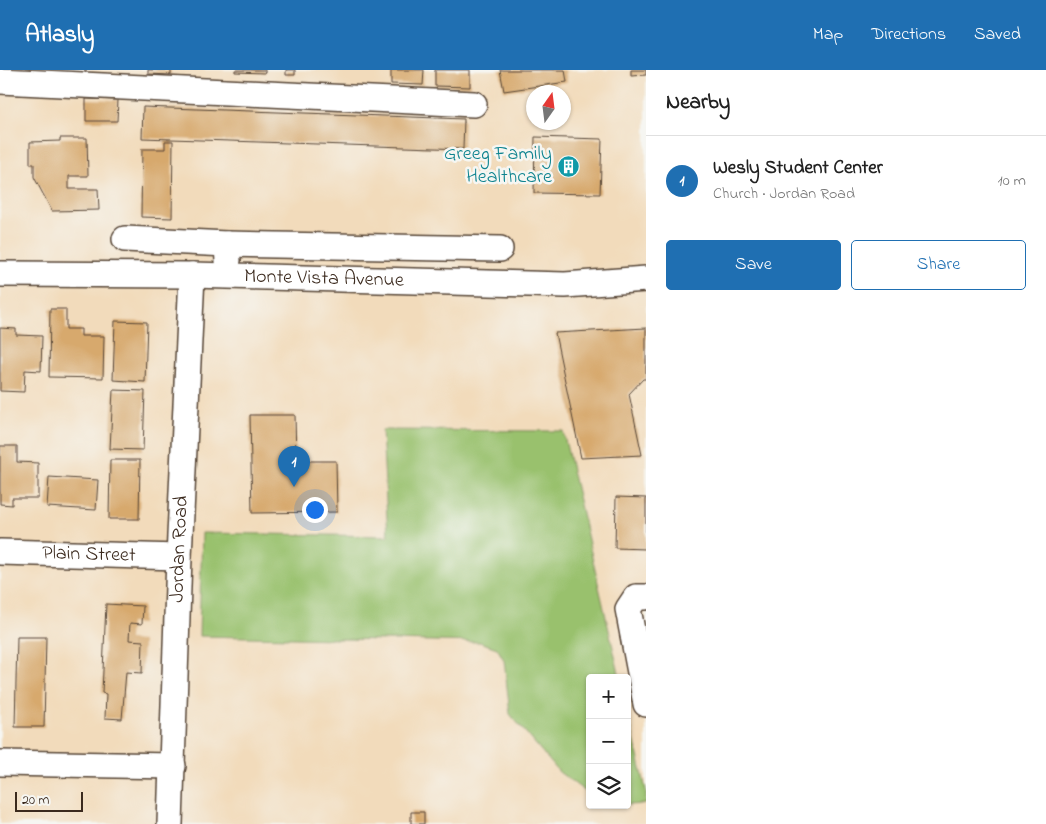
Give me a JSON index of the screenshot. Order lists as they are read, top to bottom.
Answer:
{
  "streets": {
    "street": ["Monte Vista Avenue", "Jordan Road", "Plain Street"]
  },
  "crossings": [
    ["Monte Vista Avenue", "Jordan Road"],
    ["Jordan Road", "Plain Street"]
  ],
  "places": {
    "building": ["Greeg Family Healthcare"]
  },
  "scale_bar": "20 m",
  "north": "top",
  "page": {
    "header": "Atlasly",
    "nav": ["Map", "Directions", "Saved"],
    "heading": "Nearby",
    "list": [
      {
        "mark": "1",
        "name": "Wesly Student Center",
        "note": "Church · Jordan Road",
        "value": "10 m"
      }
    ],
    "buttons": ["Save", "Share"],
    "pins": "1",
    "map_buttons": ["+", "−"],
    "scale": "20 m"
  }
}
